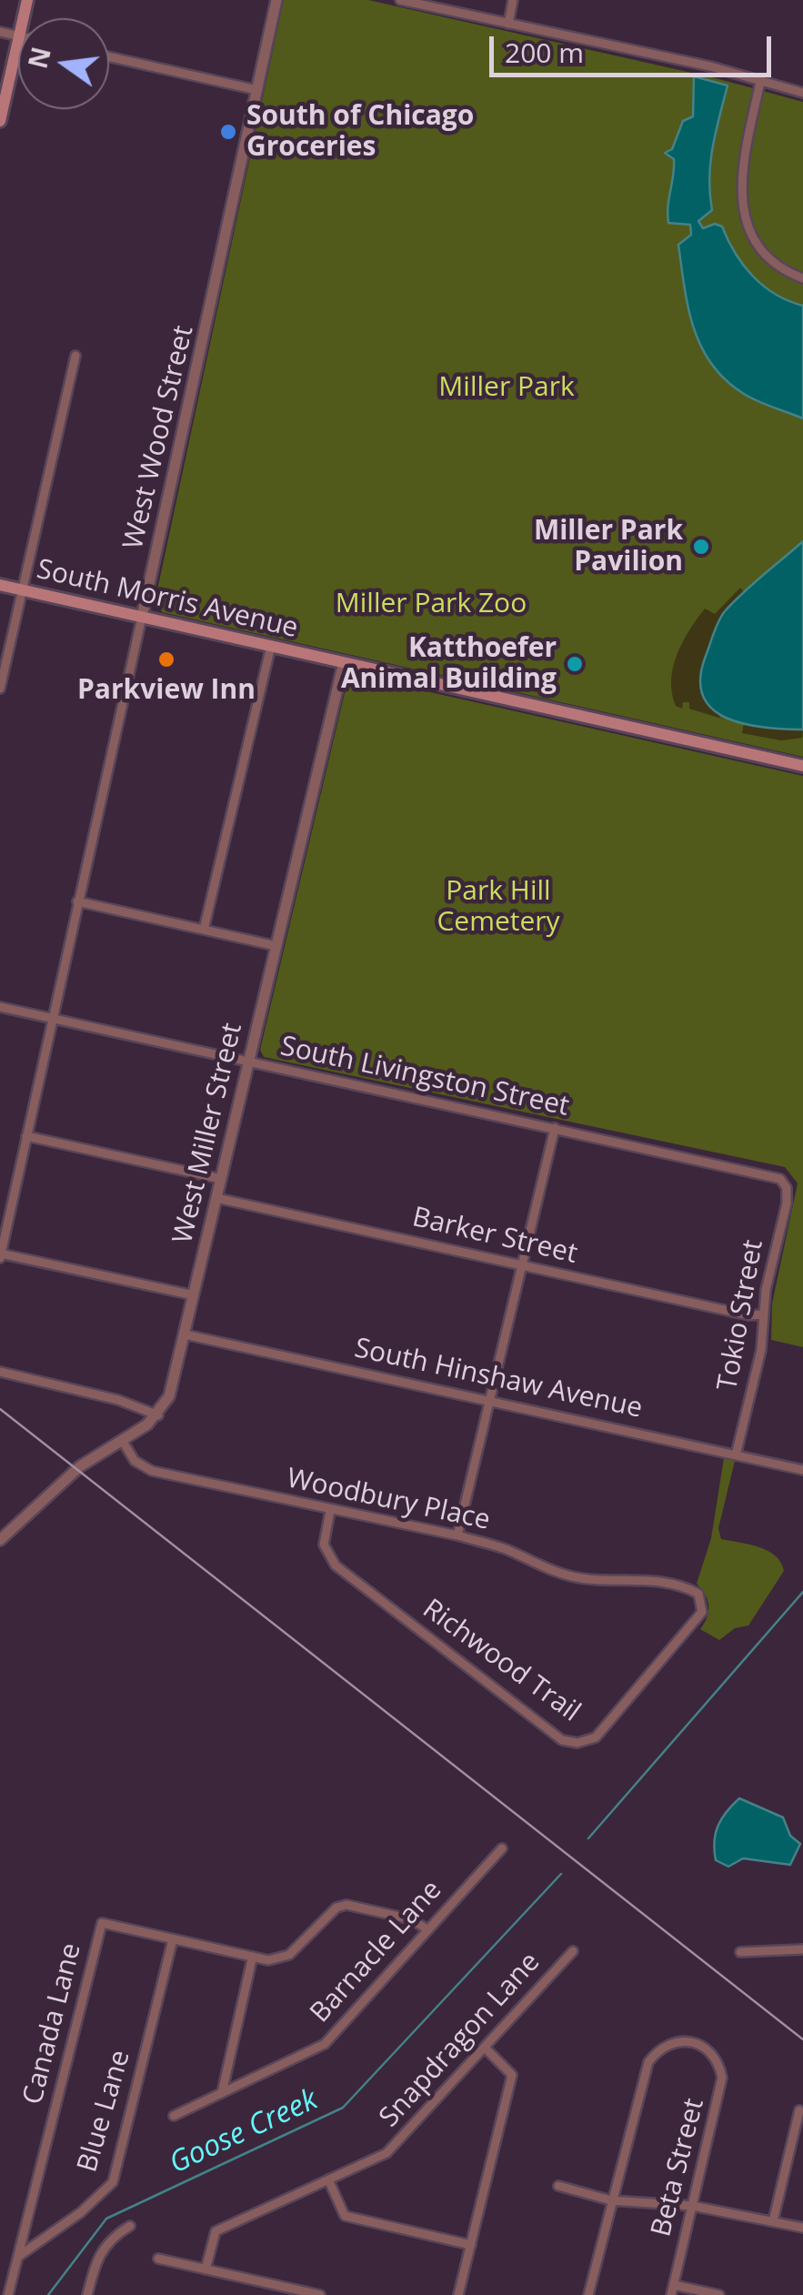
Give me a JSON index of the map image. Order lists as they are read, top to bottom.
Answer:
{
  "streets": {
    "main road": ["South Morris Avenue"],
    "street": [
      "West Wood Street",
      "South Livingston Street",
      "West Miller Street",
      "Barker Street",
      "Tokio Street",
      "South Hinshaw Avenue",
      "Woodbury Place",
      "Richwood Trail",
      "Barnacle Lane",
      "Canada Lane",
      "Snapdragon Lane",
      "Blue Lane",
      "Beta Street"
    ]
  },
  "crossings": [
    ["West Wood Street", "South Morris Avenue"],
    ["West Wood Street", "South Livingston Street"],
    ["South Morris Avenue", "West Miller Street"],
    ["South Livingston Street", "West Miller Street"],
    ["South Livingston Street", "Tokio Street"],
    ["West Miller Street", "Barker Street"],
    ["West Miller Street", "South Hinshaw Avenue"],
    ["Barker Street", "Tokio Street"],
    ["Tokio Street", "South Hinshaw Avenue"],
    ["Woodbury Place", "Richwood Trail"],
    ["Canada Lane", "Blue Lane"]
  ],
  "water": ["Goose Creek"],
  "parks": ["Miller Park", "Miller Park Zoo", "Park Hill Cemetery"],
  "places": [
    "South of Chicago Groceries",
    "Miller Park Pavilion",
    "Parkview Inn",
    "Katthoefer Animal Building"
  ],
  "scale_bar": "200 m",
  "north": "left"
}
